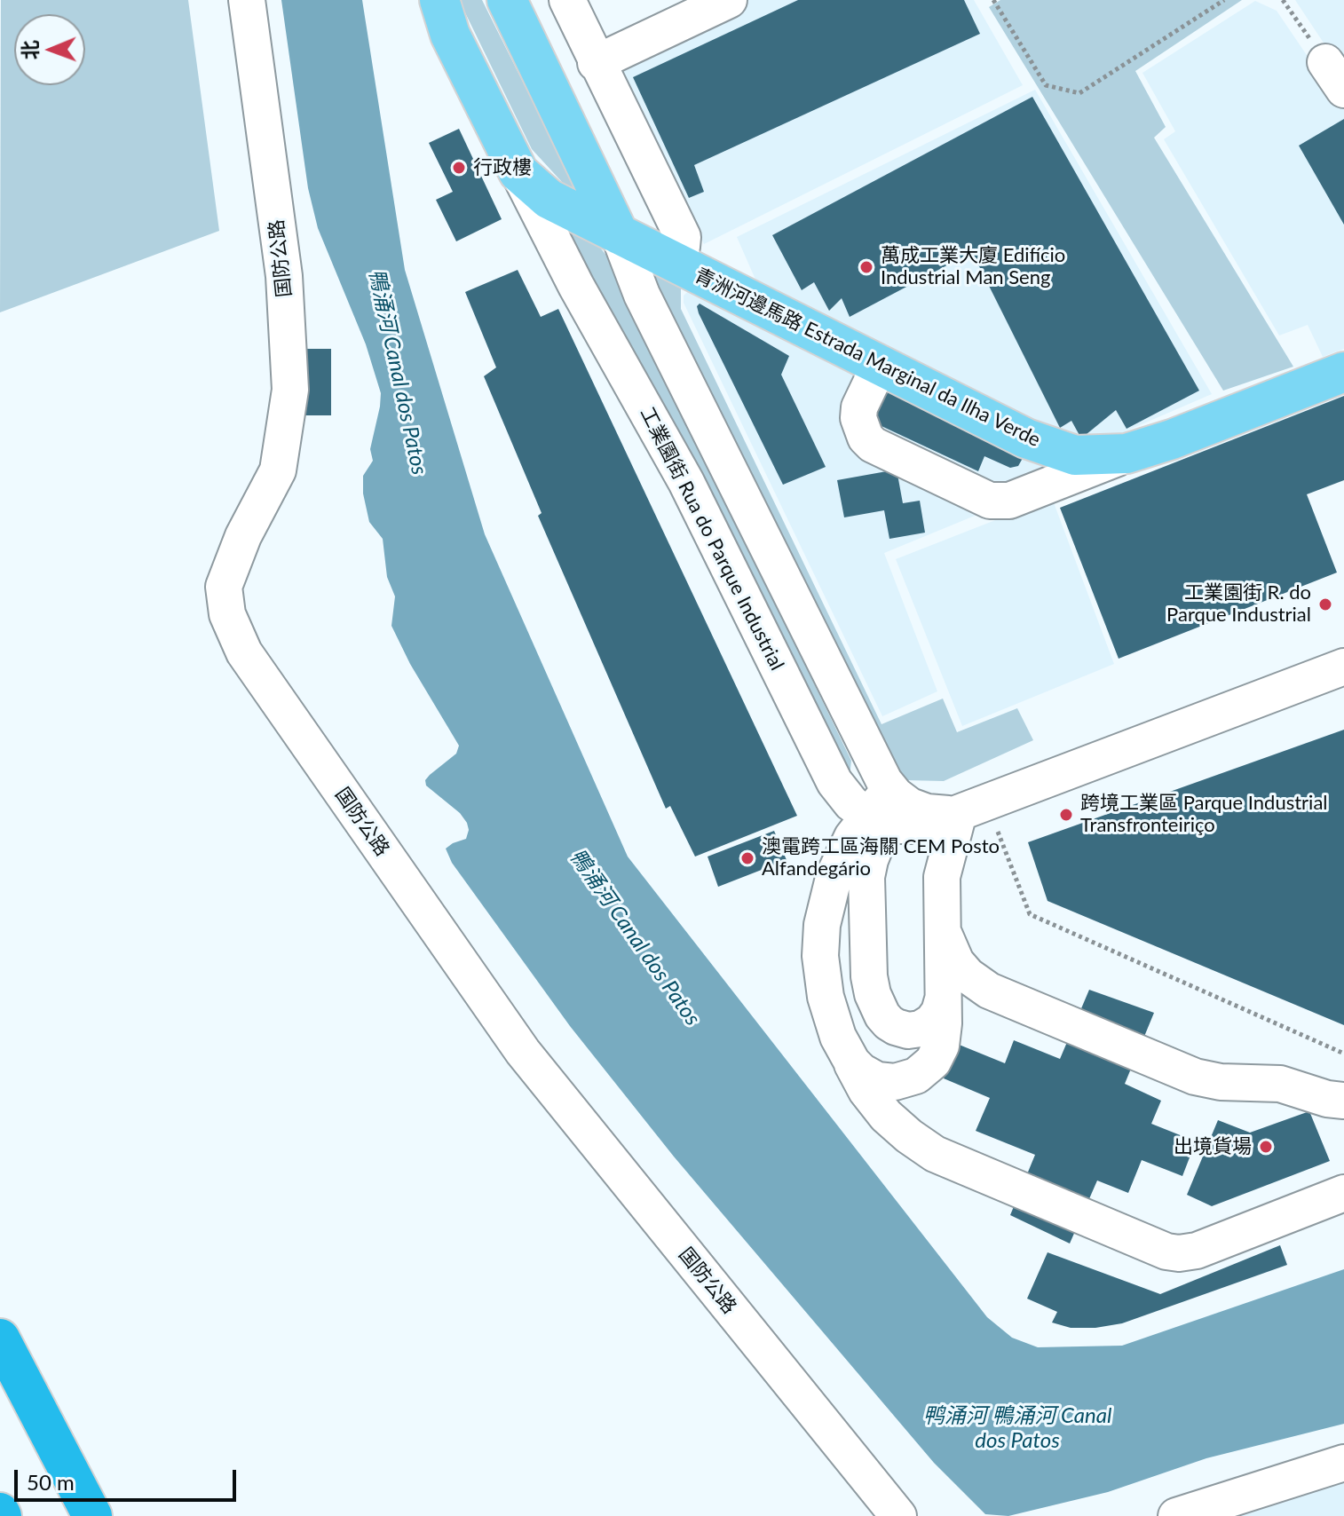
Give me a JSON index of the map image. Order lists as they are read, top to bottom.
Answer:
{
  "streets": {
    "main road": ["青洲河邊馬路 Estrada Marginal da Ilha Verde"],
    "street": ["国防公路", "工業園街 Rua do Parque Industrial"]
  },
  "crossings": [
    ["青洲河邊馬路 Estrada Marginal da Ilha Verde", "工業園街 Rua do Parque Industrial"]
  ],
  "water": ["鴨涌河 Canal dos Patos", "鸭涌河 鴨涌河 Canal dos Patos"],
  "places": [
    "行政樓",
    "萬成工業大廈 Edifício Industrial Man Seng",
    "工業園街 R. do Parque Industrial",
    "跨境工業區 Parque Industrial Transfronteiriço",
    "澳電跨工區海關 CEM Posto Alfandegário",
    "出境貨場"
  ],
  "scale_bar": "50 m",
  "north": "left"
}
